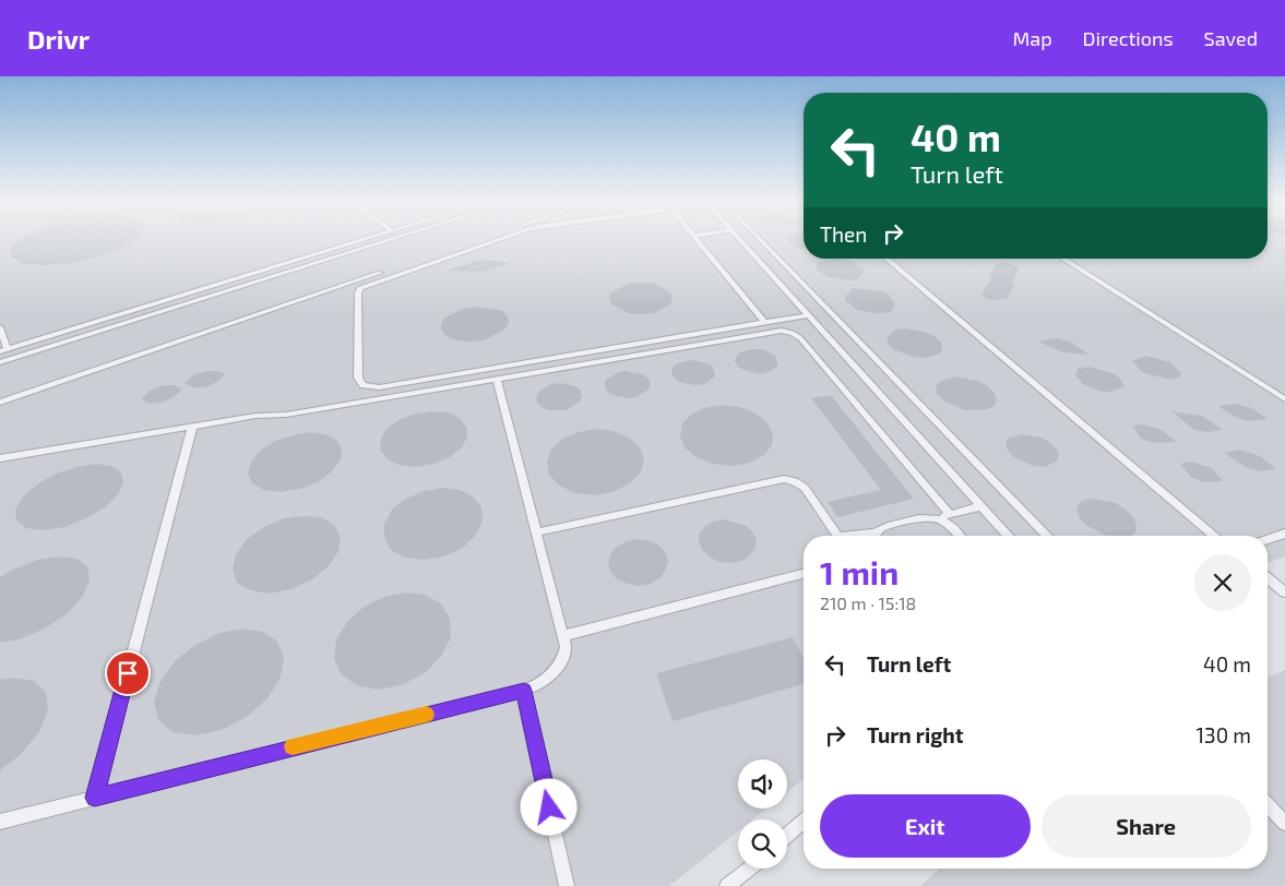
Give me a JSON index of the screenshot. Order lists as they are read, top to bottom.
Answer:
{
  "page": {
    "header": "Drivr",
    "nav": ["Map", "Directions", "Saved"],
    "turn": ["40 m", "Turn left"],
    "then": "Then",
    "heading": ["1 min", "210 m · 15:18"],
    "list": [
      {
        "name": "Turn left",
        "value": "40 m"
      },
      {
        "name": "Turn right",
        "value": "130 m"
      }
    ],
    "buttons": ["Exit", "Share"]
  }
}
